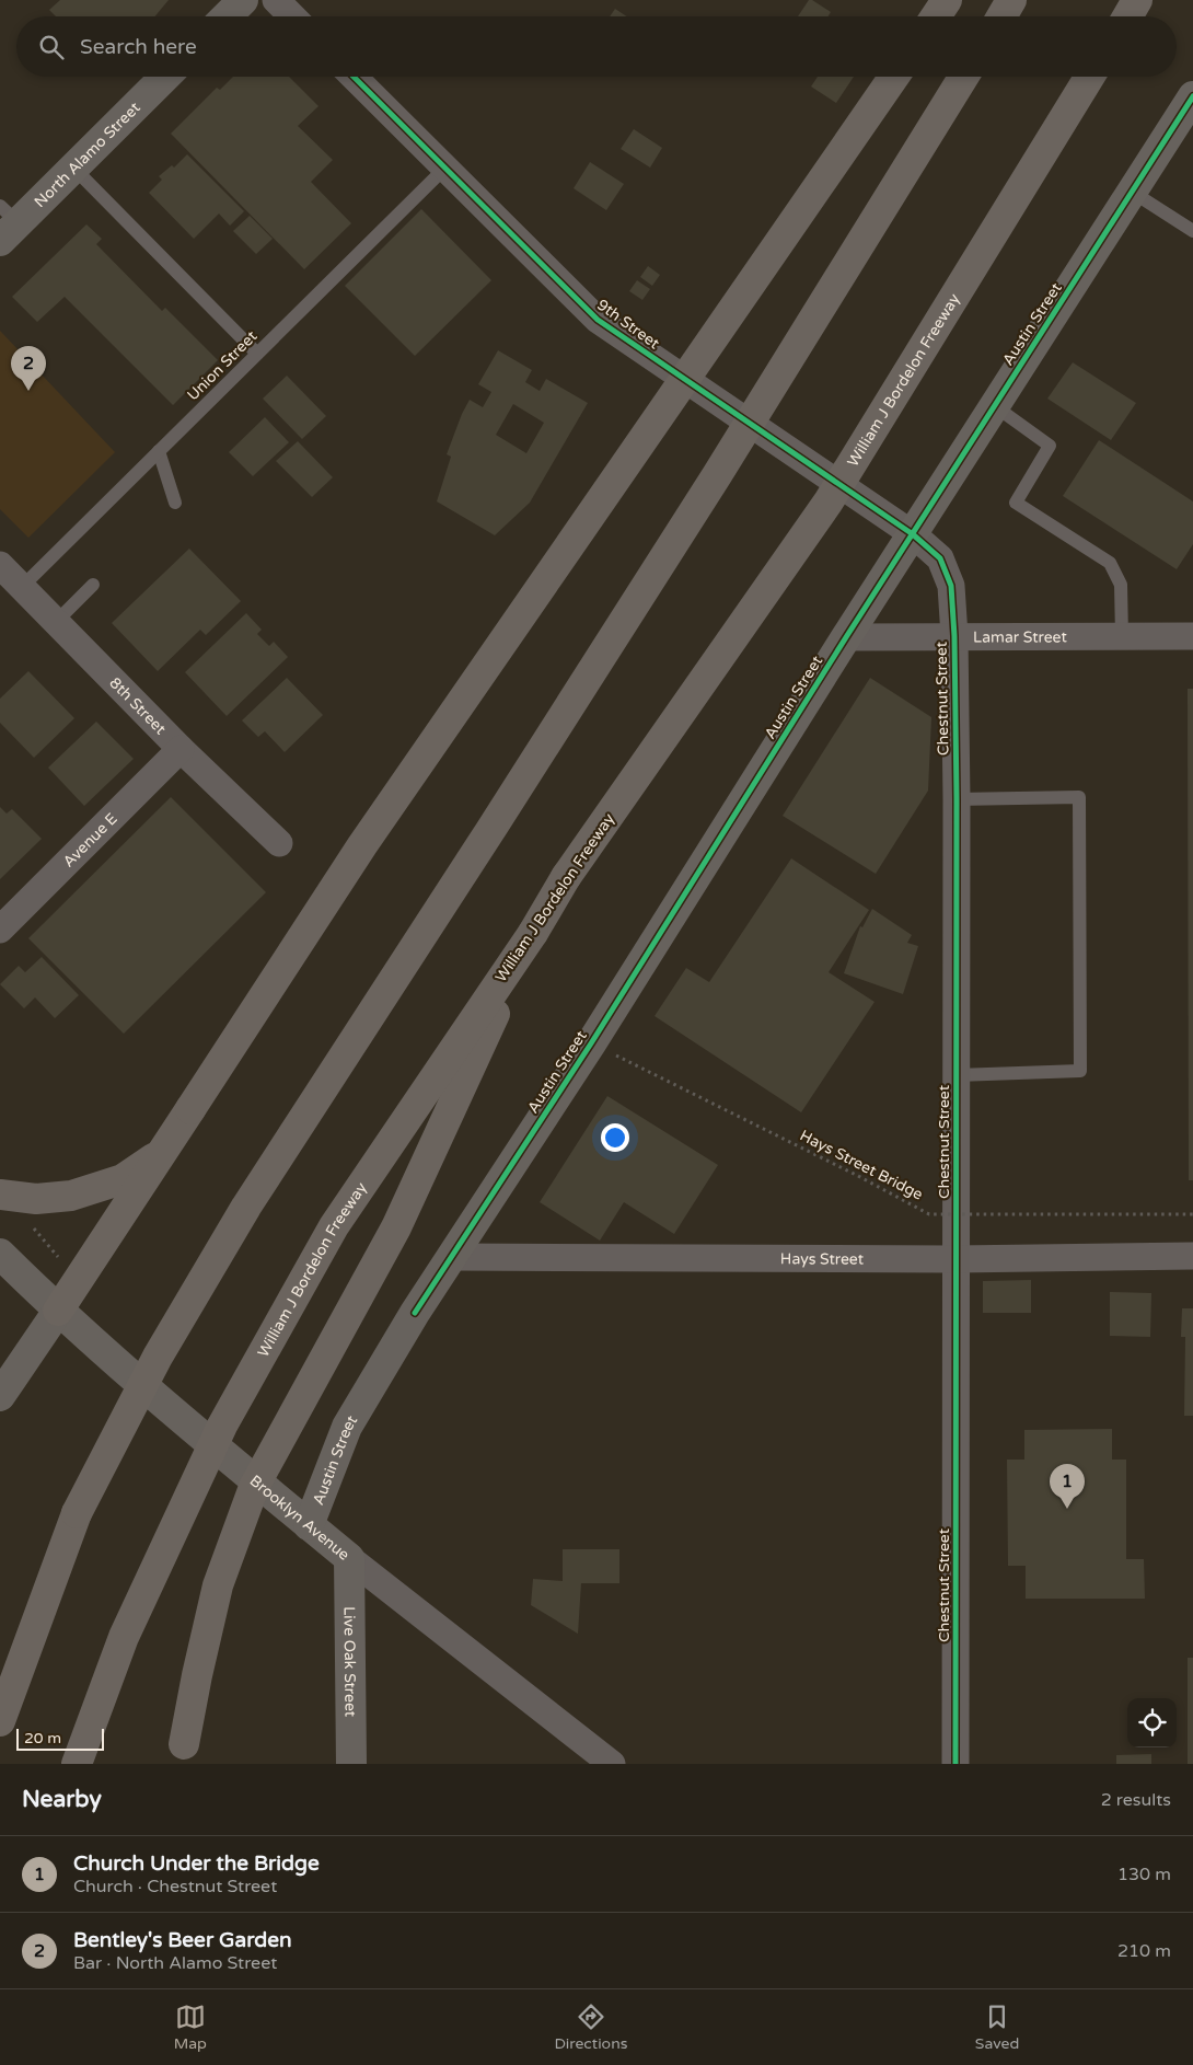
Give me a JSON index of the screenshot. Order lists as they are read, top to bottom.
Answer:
{
  "streets": {
    "highway": ["William J Bordelon Freeway"],
    "street": [
      "North Alamo Street",
      "9th Street",
      "Austin Street",
      "Lamar Street",
      "Chestnut Street",
      "8th Street",
      "Avenue E",
      "Hays Street",
      "Brooklyn Avenue",
      "Live Oak Street"
    ],
    "lane": ["Union Street"],
    "path": ["Hays Street Bridge"]
  },
  "crossings": [
    ["9th Street", "Austin Street"],
    ["9th Street", "Union Street"],
    ["9th Street", "Chestnut Street"],
    ["Austin Street", "Lamar Street"],
    ["Austin Street", "Chestnut Street"],
    ["Austin Street", "Hays Street"],
    ["Austin Street", "Brooklyn Avenue"],
    ["Union Street", "8th Street"],
    ["Lamar Street", "Chestnut Street"],
    ["Chestnut Street", "Hays Street"],
    ["8th Street", "Avenue E"],
    ["Brooklyn Avenue", "Live Oak Street"]
  ],
  "scale_bar": "20 m",
  "page": {
    "search": "Search here",
    "pins": ["2", "1"],
    "scale": "20 m",
    "heading": ["Nearby", "2 results"],
    "list": [
      {
        "mark": "1",
        "name": "Church Under the Bridge",
        "note": "Church · Chestnut Street",
        "value": "130 m"
      },
      {
        "mark": "2",
        "name": "Bentley's Beer Garden",
        "note": "Bar · North Alamo Street",
        "value": "210 m"
      }
    ],
    "nav": ["Map", "Directions", "Saved"]
  }
}
